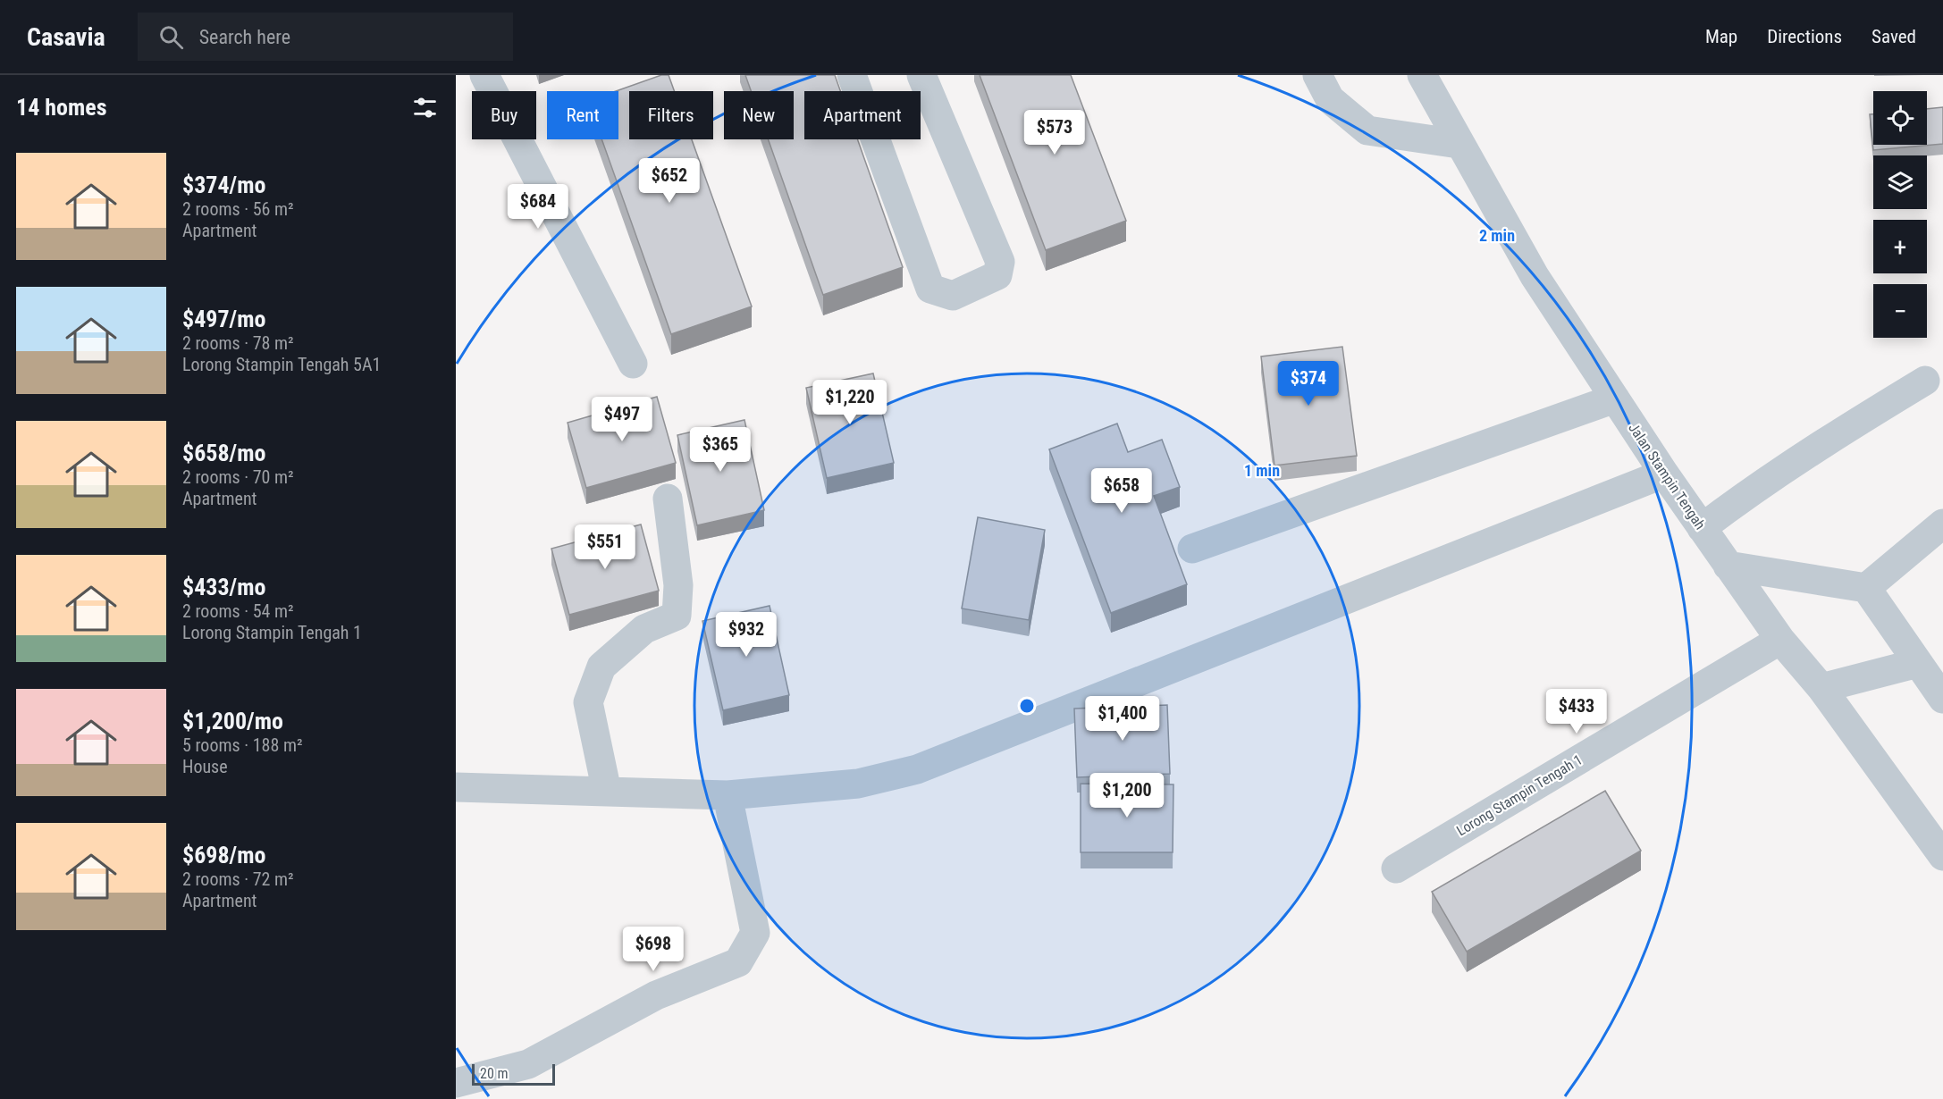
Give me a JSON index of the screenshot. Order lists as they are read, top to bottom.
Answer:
{
  "streets": {
    "street": ["Jalan Stampin Tengah", "Lorong Stampin Tengah 1"]
  },
  "crossings": [
    ["Jalan Stampin Tengah", "Lorong Stampin Tengah 1"]
  ],
  "scale_bar": "20 m",
  "page": {
    "header": "Casavia",
    "search": "Search here",
    "nav": ["Map", "Directions", "Saved"],
    "heading": "14 homes",
    "map_buttons": ["+", "−"],
    "chip": [
      "Buy",
      "Rent",
      "Filters",
      "New",
      "Apartment"
    ],
    "price": [
      "$573",
      "$652",
      "$684",
      "$374",
      "$1,220",
      "$497",
      "$365",
      "$658",
      "$551",
      "$932",
      "$433",
      "$1,400",
      "$1,200",
      "$698"
    ],
    "list": [
      {
        "name": "$374/mo",
        "note": "2 rooms · 56 m² · Apartment"
      },
      {
        "name": "$497/mo",
        "note": "2 rooms · 78 m² · Lorong Stampin Tengah 5A1"
      },
      {
        "name": "$658/mo",
        "note": "2 rooms · 70 m² · Apartment"
      },
      {
        "name": "$433/mo",
        "note": "2 rooms · 54 m² · Lorong Stampin Tengah 1"
      },
      {
        "name": "$1,200/mo",
        "note": "5 rooms · 188 m² · House"
      },
      {
        "name": "$698/mo",
        "note": "2 rooms · 72 m² · Apartment"
      }
    ],
    "scale": "20 m"
  },
  "rings": ["2 min", "1 min"]
}
